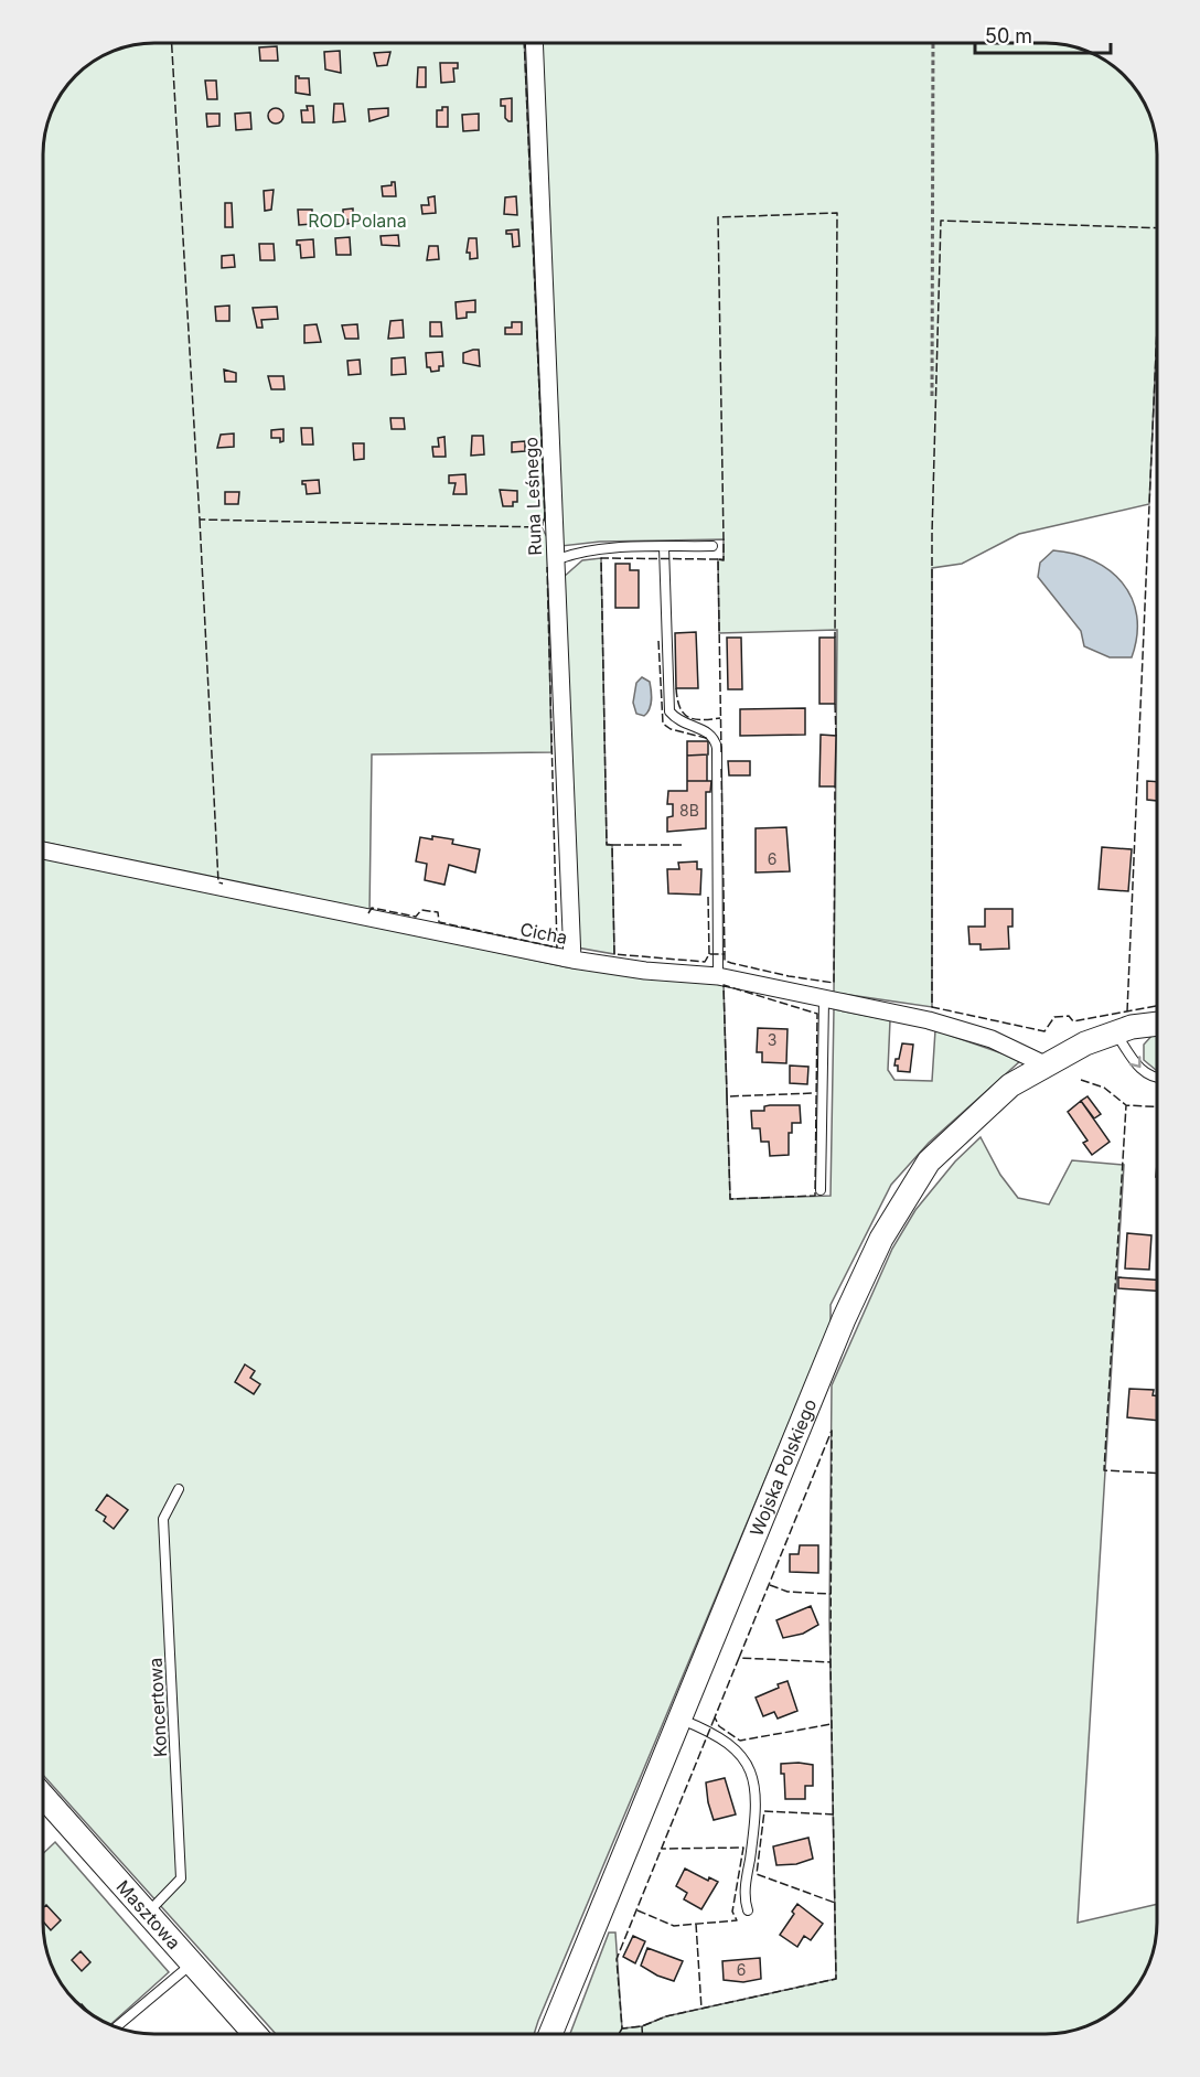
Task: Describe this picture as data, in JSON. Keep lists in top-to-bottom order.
{
  "streets": {
    "street": [
      "Runa Leśnego",
      "Cicha",
      "Wojska Polskiego",
      "Masztowa"
    ],
    "lane": ["Koncertowa"]
  },
  "crossings": [
    ["Runa Leśnego", "Cicha"],
    ["Cicha", "Wojska Polskiego"],
    ["Koncertowa", "Masztowa"]
  ],
  "parks": ["ROD Polana"],
  "house_numbers": [
    "8B",
    "6",
    "3",
    "6"
  ],
  "scale_bar": "50 m"
}
